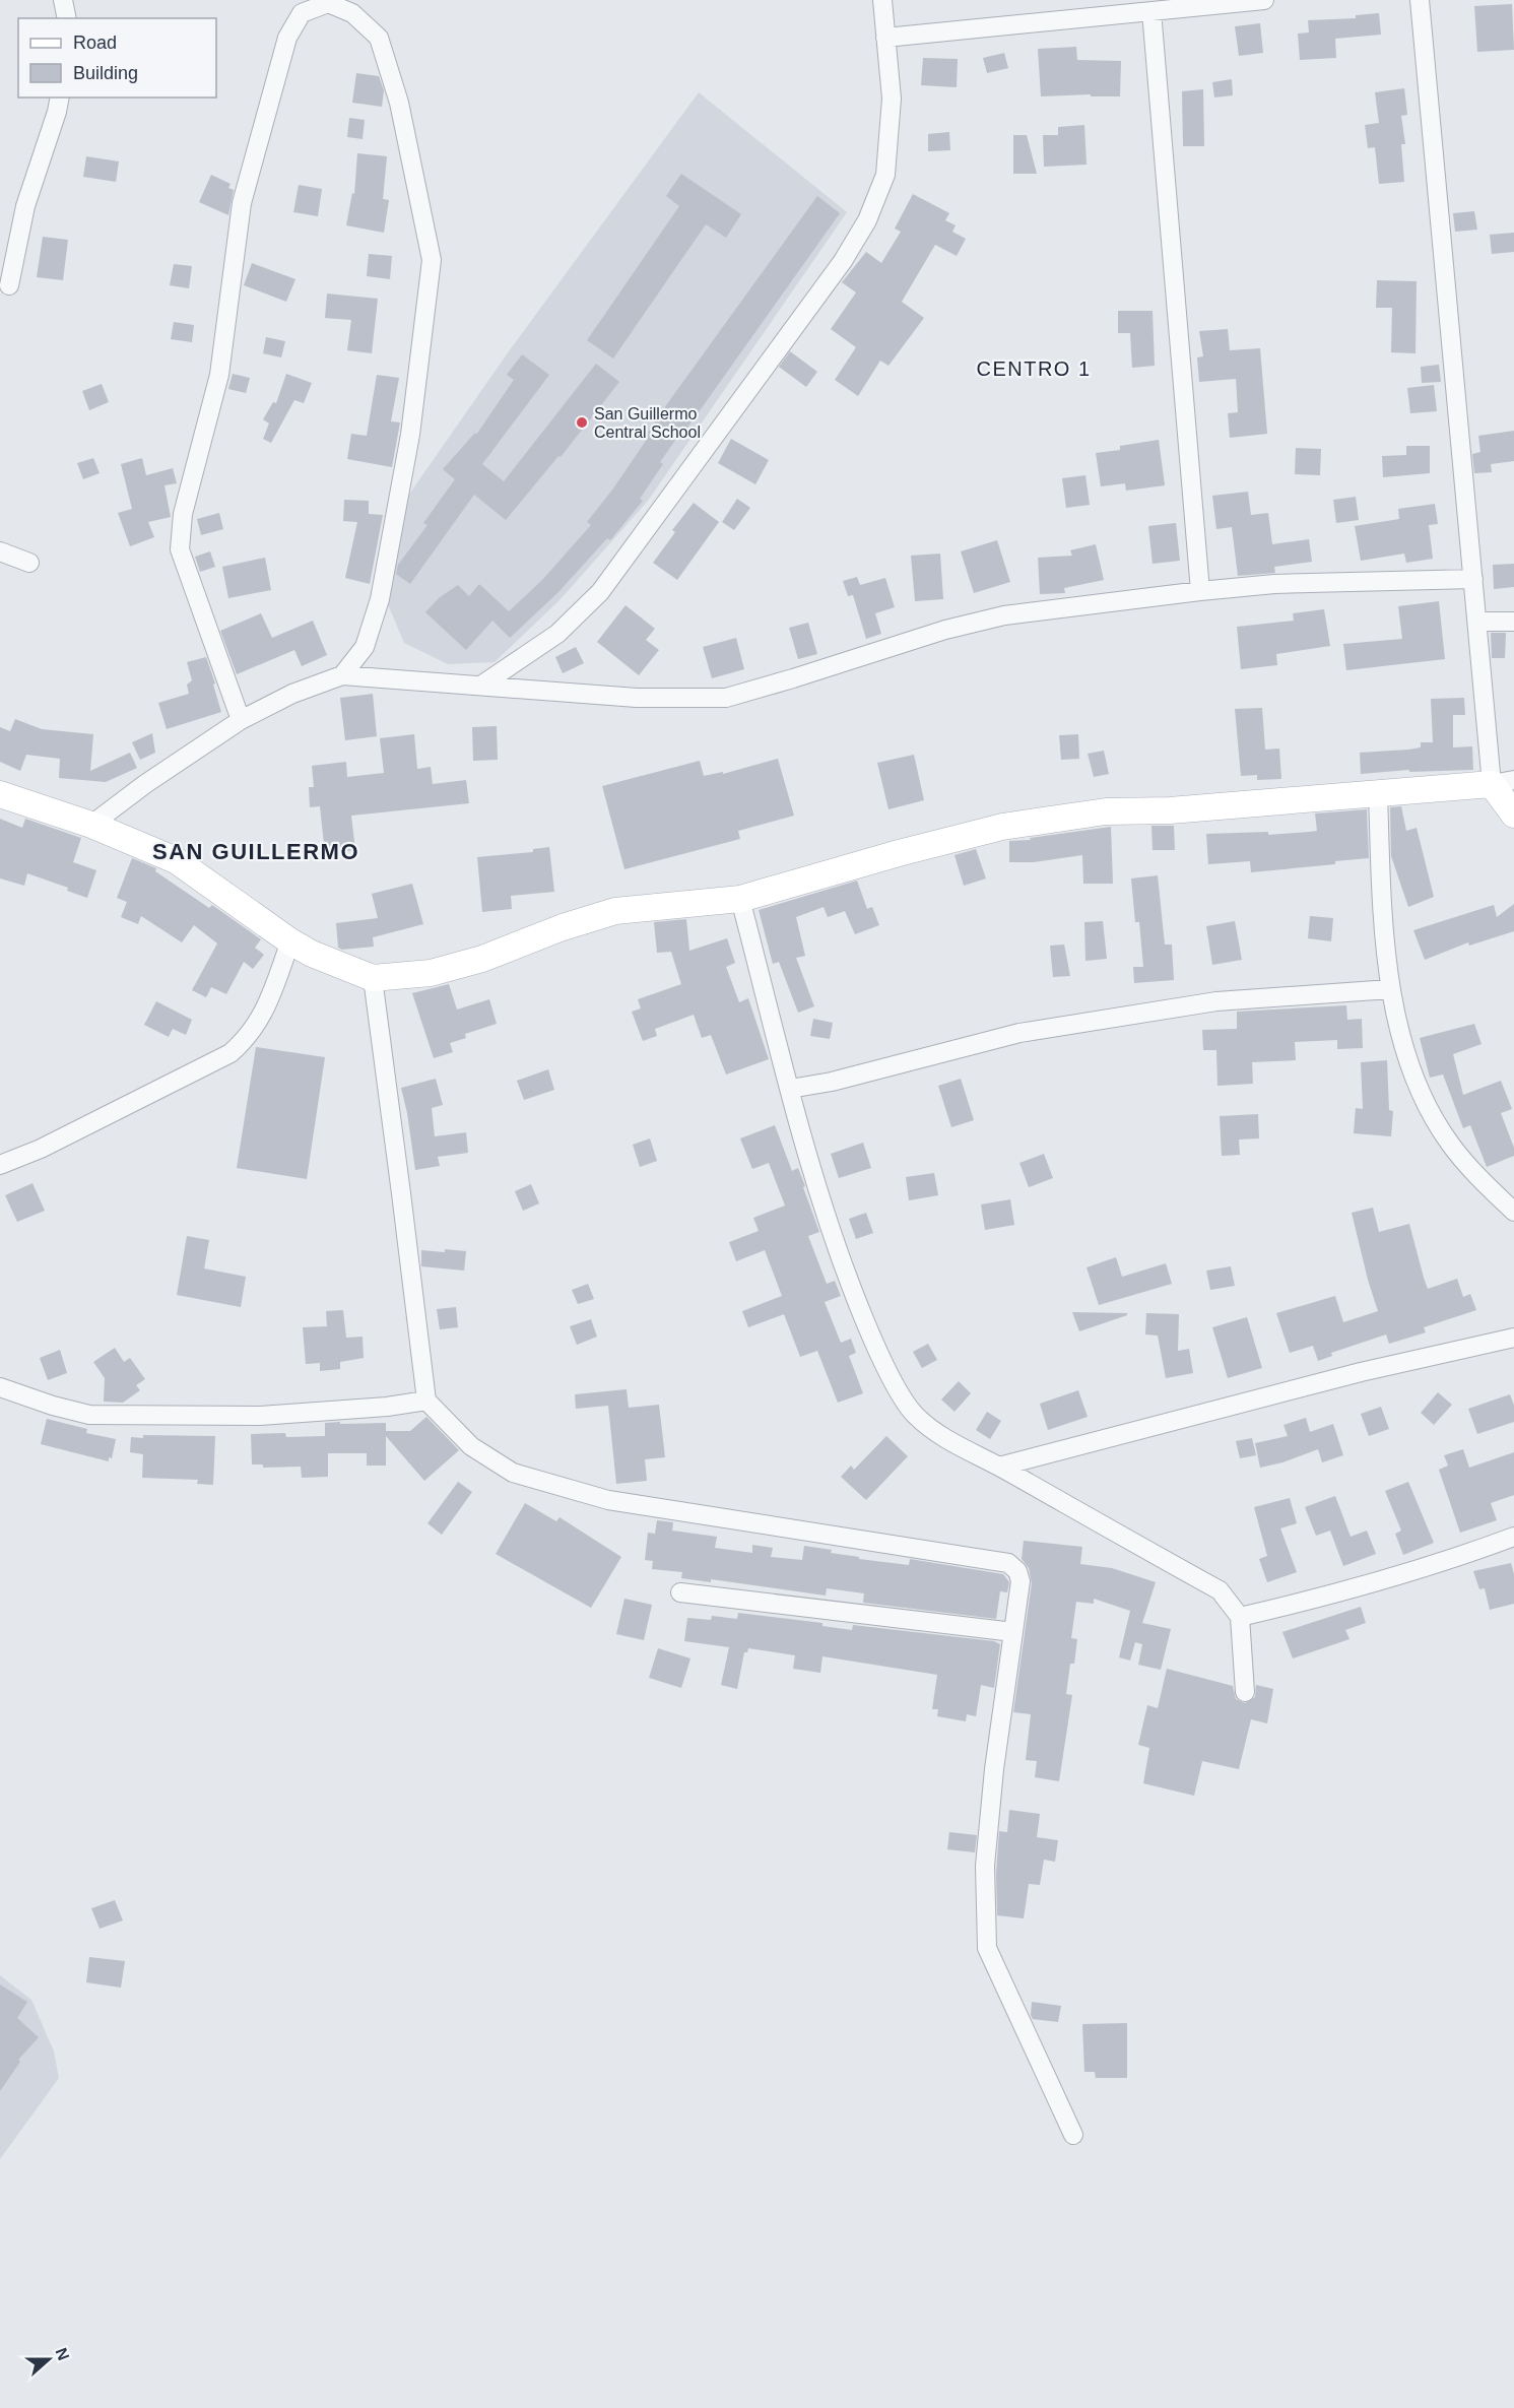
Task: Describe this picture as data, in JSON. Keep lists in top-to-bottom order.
{
  "districts": ["CENTRO 1", "SAN GUILLERMO"],
  "places": ["San Guillermo Central School"],
  "legend": ["Road", "Building"],
  "north": "right"
}
